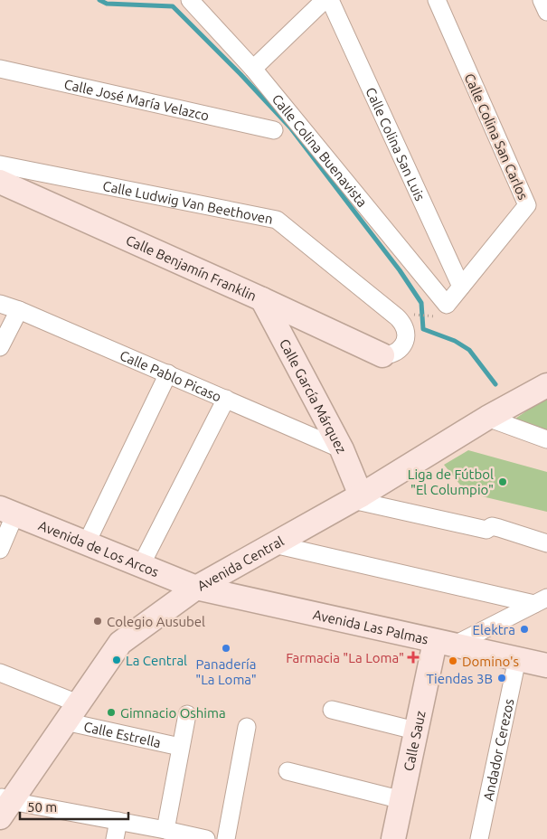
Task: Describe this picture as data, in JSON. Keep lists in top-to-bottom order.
{
  "streets": {
    "street": [
      "Calle José María Velazco",
      "Calle Colina San Carlos",
      "Calle Colina San Luis",
      "Calle Colina Buenavista",
      "Calle Ludwig Van Beethoven",
      "Calle Benjamín Franklin",
      "Calle Pablo Picaso",
      "Calle García Márquez",
      "Avenida de Los Arcos",
      "Avenida Central",
      "Avenida Las Palmas",
      "Calle Estrella",
      "Calle Sauz",
      "Andador Cerezos"
    ]
  },
  "crossings": [
    ["Calle Colina San Carlos", "Calle Colina San Luis"],
    ["Calle Colina San Carlos", "Calle Colina Buenavista"],
    ["Calle Ludwig Van Beethoven", "Calle Benjamín Franklin"],
    ["Calle Benjamín Franklin", "Calle García Márquez"],
    ["Calle Pablo Picaso", "Calle García Márquez"],
    ["Calle García Márquez", "Avenida Central"],
    ["Avenida de Los Arcos", "Avenida Central"],
    ["Avenida de Los Arcos", "Avenida Las Palmas"],
    ["Avenida Central", "Avenida Las Palmas"],
    ["Avenida Central", "Calle Estrella"],
    ["Avenida Las Palmas", "Calle Sauz"],
    ["Avenida Las Palmas", "Andador Cerezos"]
  ],
  "places": {
    "other": [
      "Liga de Fútbol \"El Columpio\"",
      "Colegio Ausubel",
      "Elektra",
      "Panadería \"La Loma\"",
      "La Central",
      "Domino's",
      "Tiendas 3B",
      "Gimnacio Oshima"
    ],
    "health": ["Farmacia \"La Loma\""]
  },
  "scale_bar": "50 m"
}
